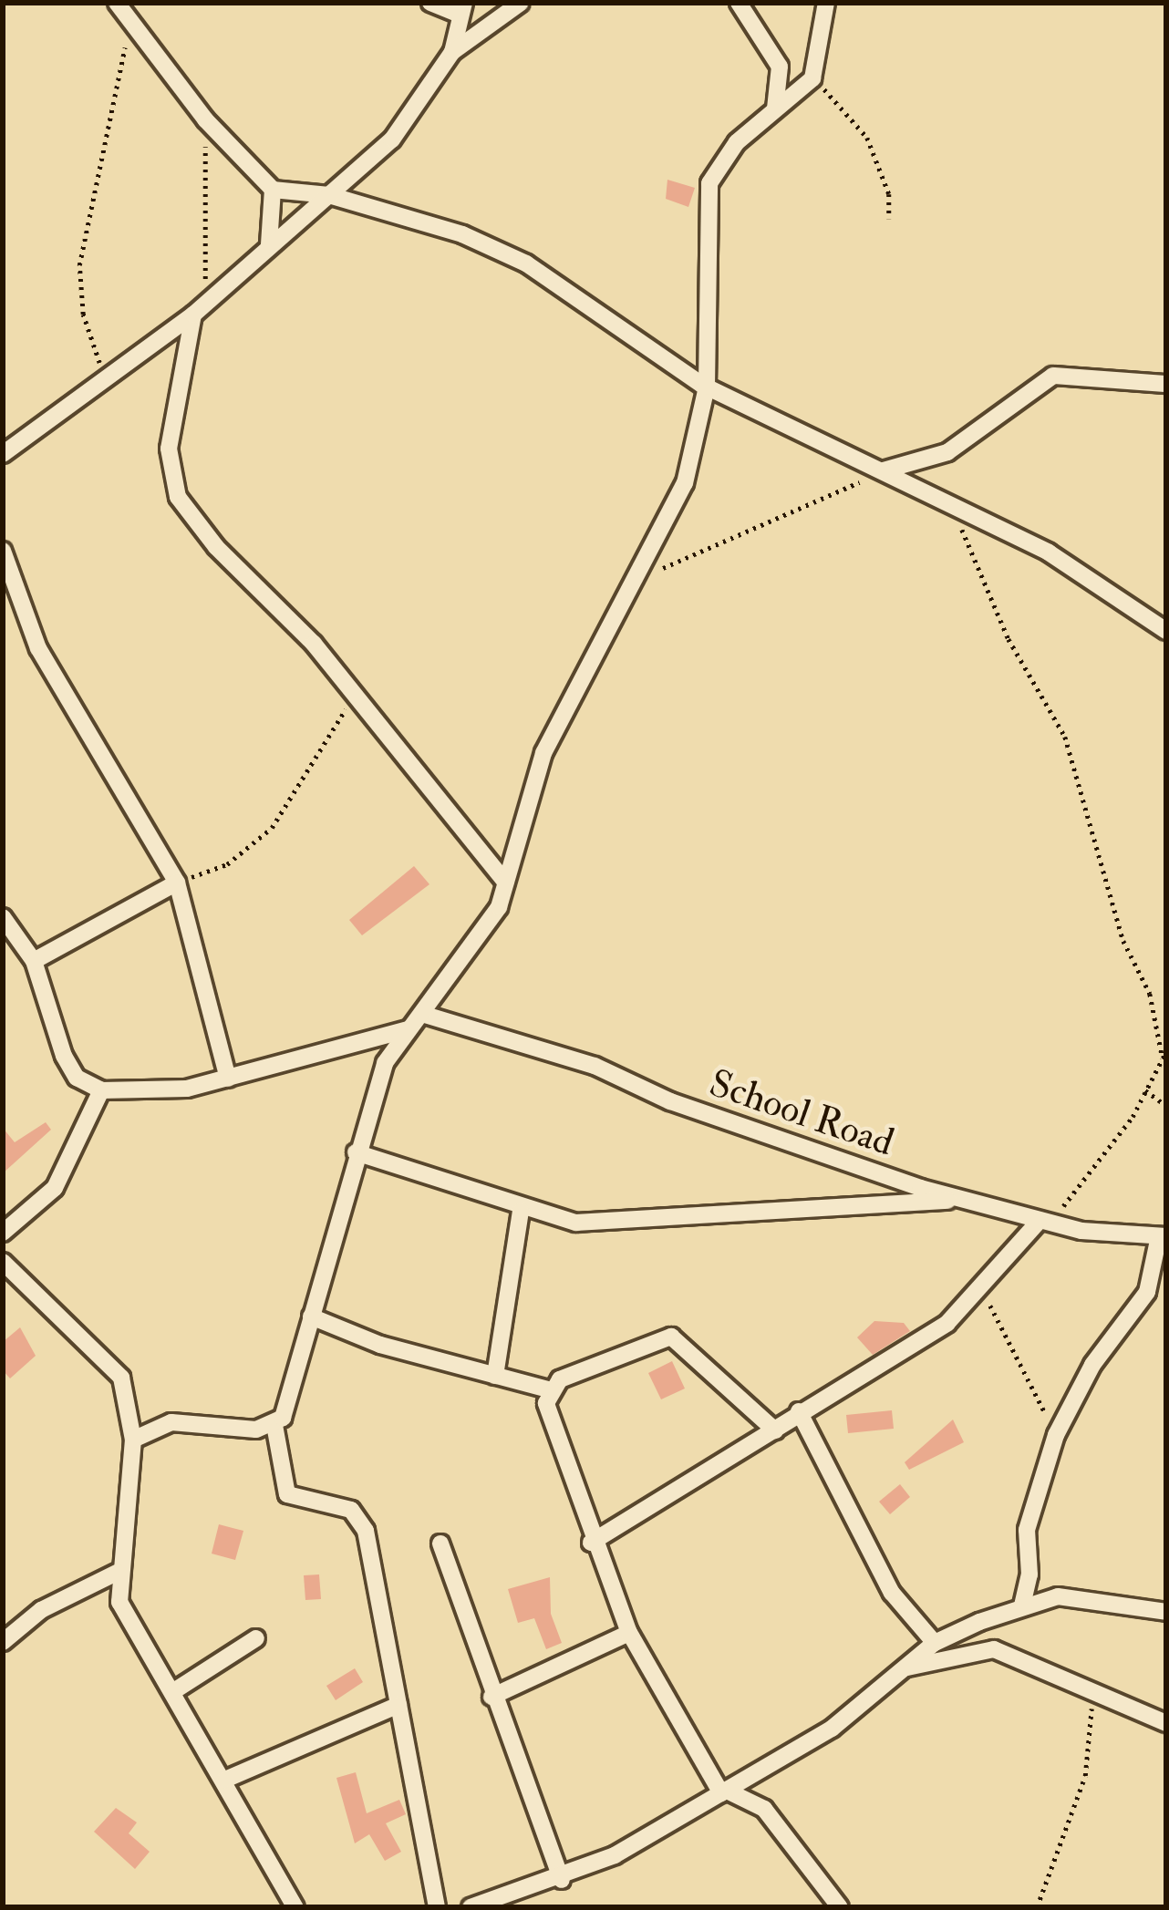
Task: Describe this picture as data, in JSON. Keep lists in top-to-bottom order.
{
  "streets": {
    "street": ["School Road"]
  }
}
